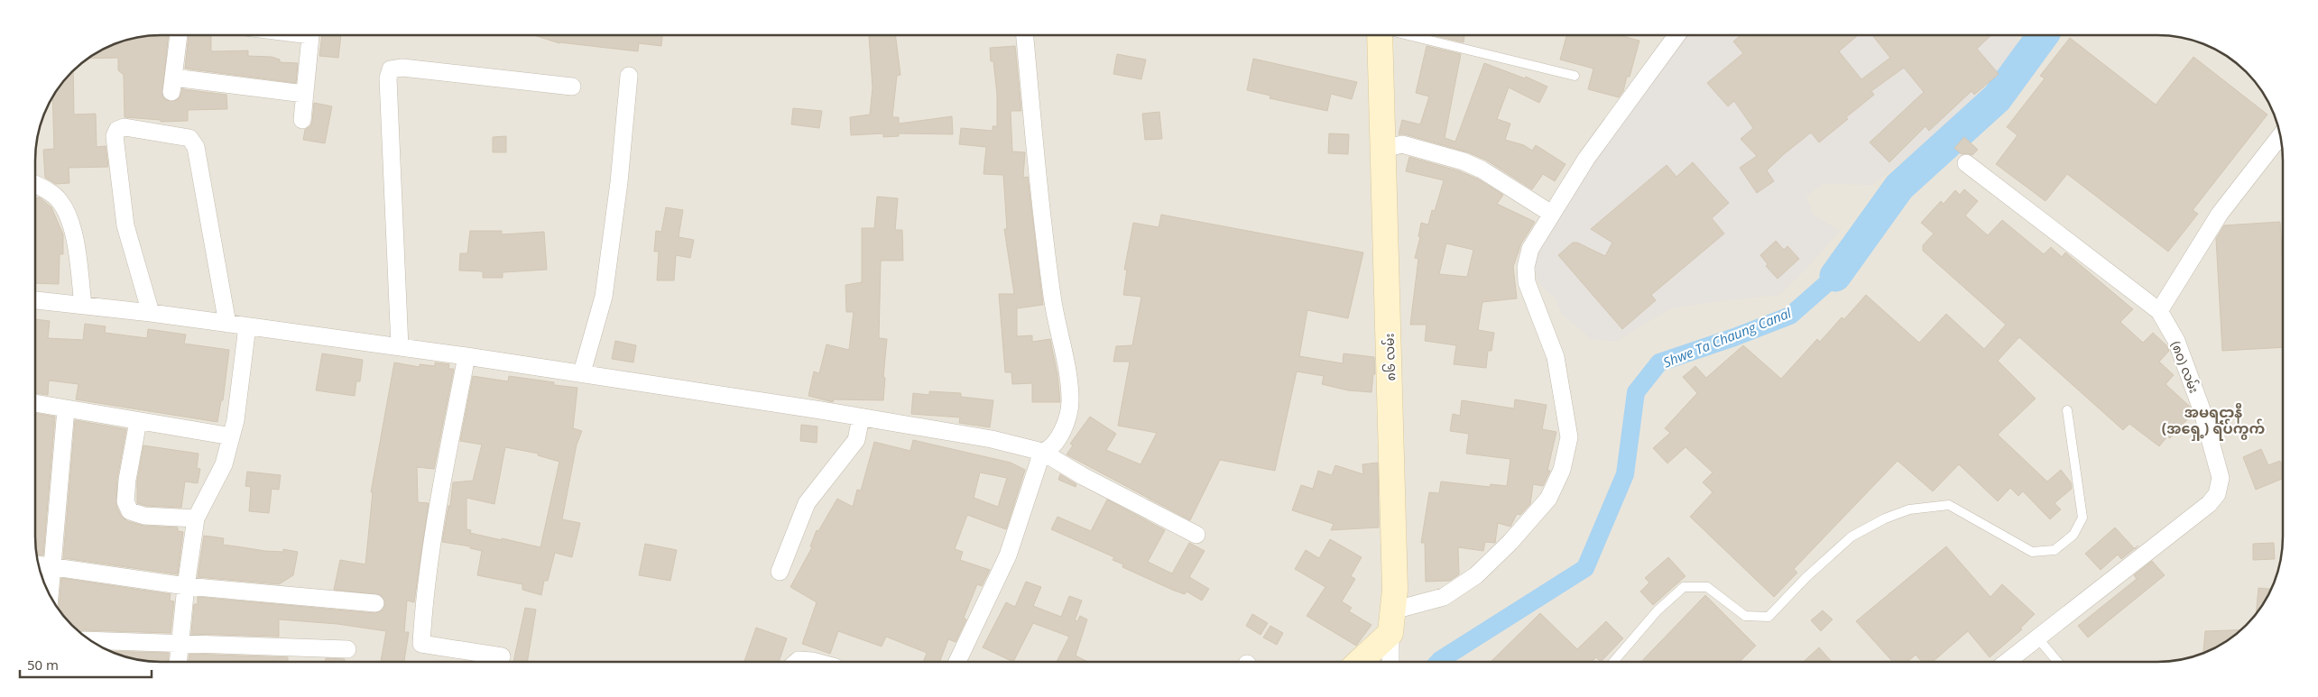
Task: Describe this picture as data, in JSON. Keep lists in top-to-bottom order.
{
  "streets": {
    "street": ["၈၆ လမ်း", "(၈၀) လမ်း"]
  },
  "districts": ["အမရဌာနီ (အရှေ့) ရပ်ကွက်"],
  "water": ["Shwe Ta Chaung Canal"],
  "scale_bar": "50 m"
}
